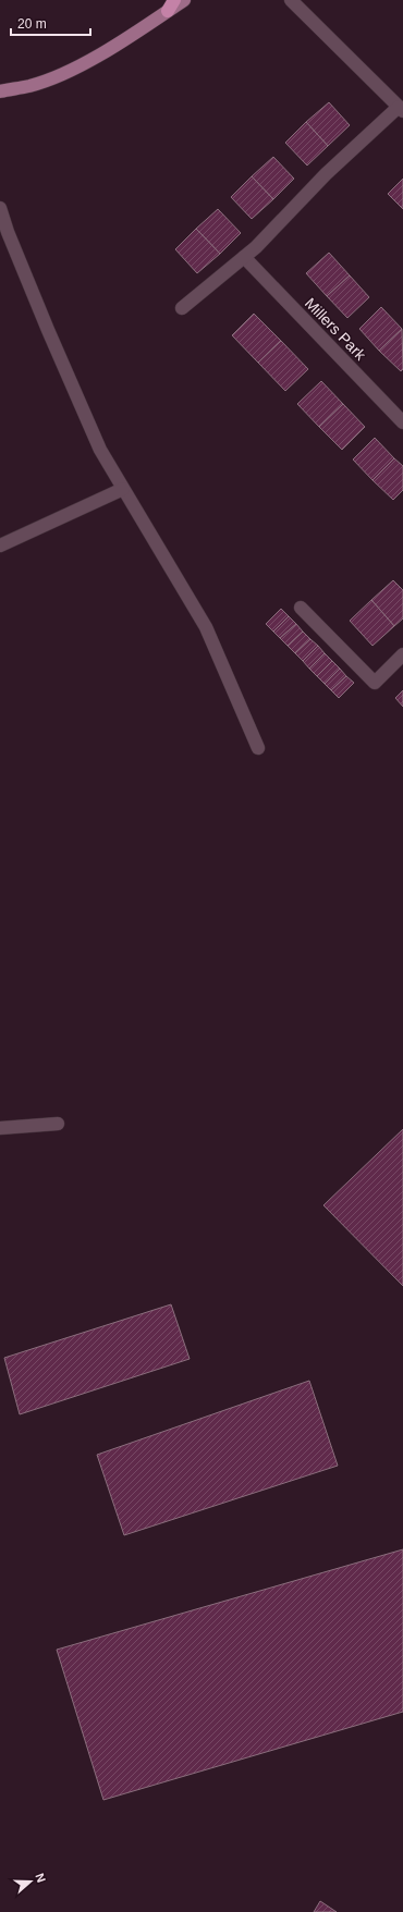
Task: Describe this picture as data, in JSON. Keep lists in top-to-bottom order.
{
  "streets": {
    "street": ["Millers Park"]
  },
  "scale_bar": "20 m",
  "north": "right"
}
